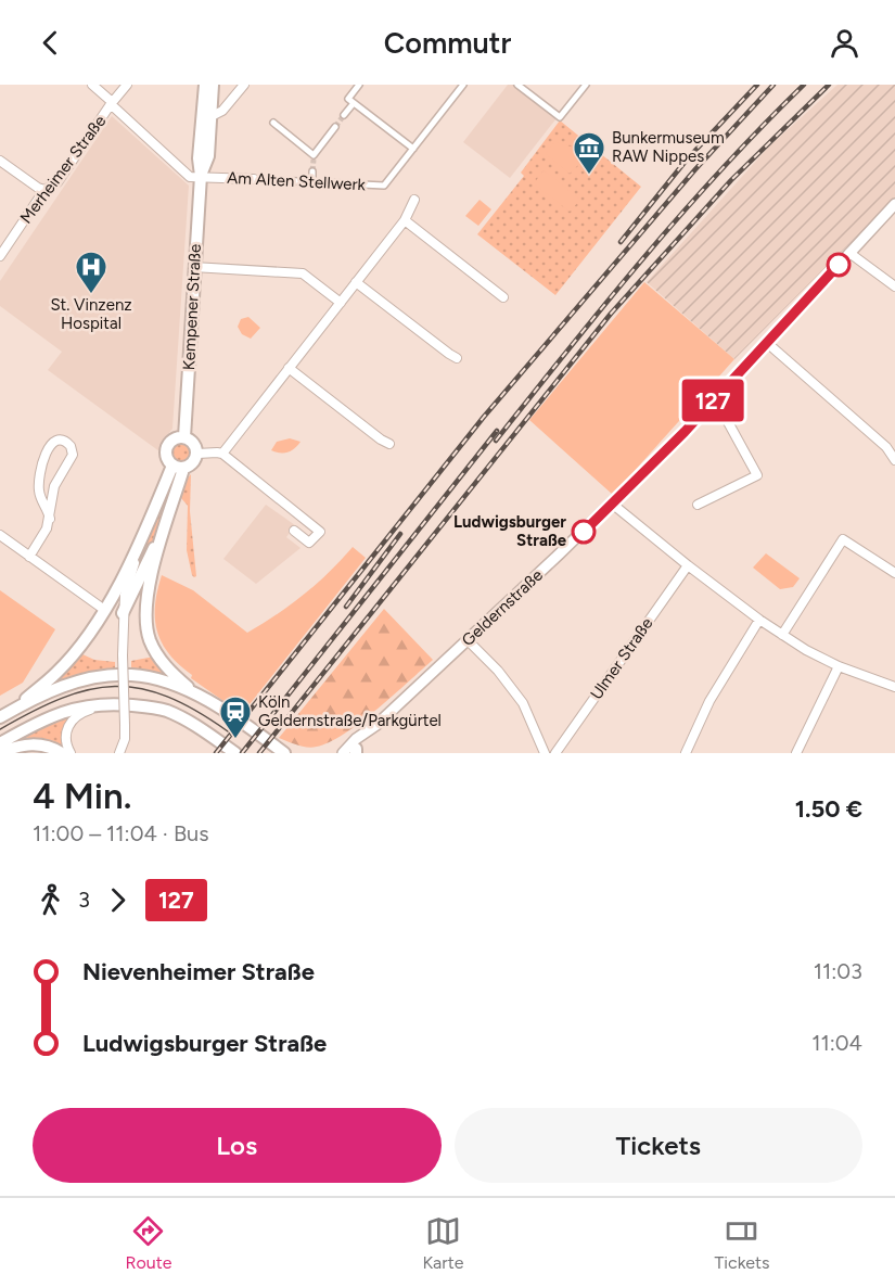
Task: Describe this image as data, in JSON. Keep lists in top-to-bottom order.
{
  "streets": {
    "main road": ["Kempener Straße"],
    "street": [
      "Merheimer Straße",
      "Am Alten Stellwerk",
      "Geldernstraße",
      "Ulmer Straße"
    ]
  },
  "crossings": [
    ["Am Alten Stellwerk", "Kempener Straße"]
  ],
  "places": {
    "museum": ["Bunkermuseum RAW Nippes"],
    "hospital": ["St. Vinzenz Hospital"],
    "other": ["Ludwigsburger Straße"],
    "station": ["Köln Geldernstraße/Parkgürtel"]
  },
  "lines": ["bus line 127"],
  "page": {
    "header": "Commutr",
    "on_map": "127",
    "heading": ["4 Min.", "11:00 – 11:04 · Bus", "1.50 €"],
    "legs": ["3", "127"],
    "list": [
      {
        "name": "Nievenheimer Straße",
        "value": "11:03"
      },
      {
        "name": "Ludwigsburger Straße",
        "value": "11:04"
      }
    ],
    "buttons": ["Los", "Tickets"],
    "tabs": ["Route", "Karte", "Tickets"]
  }
}
